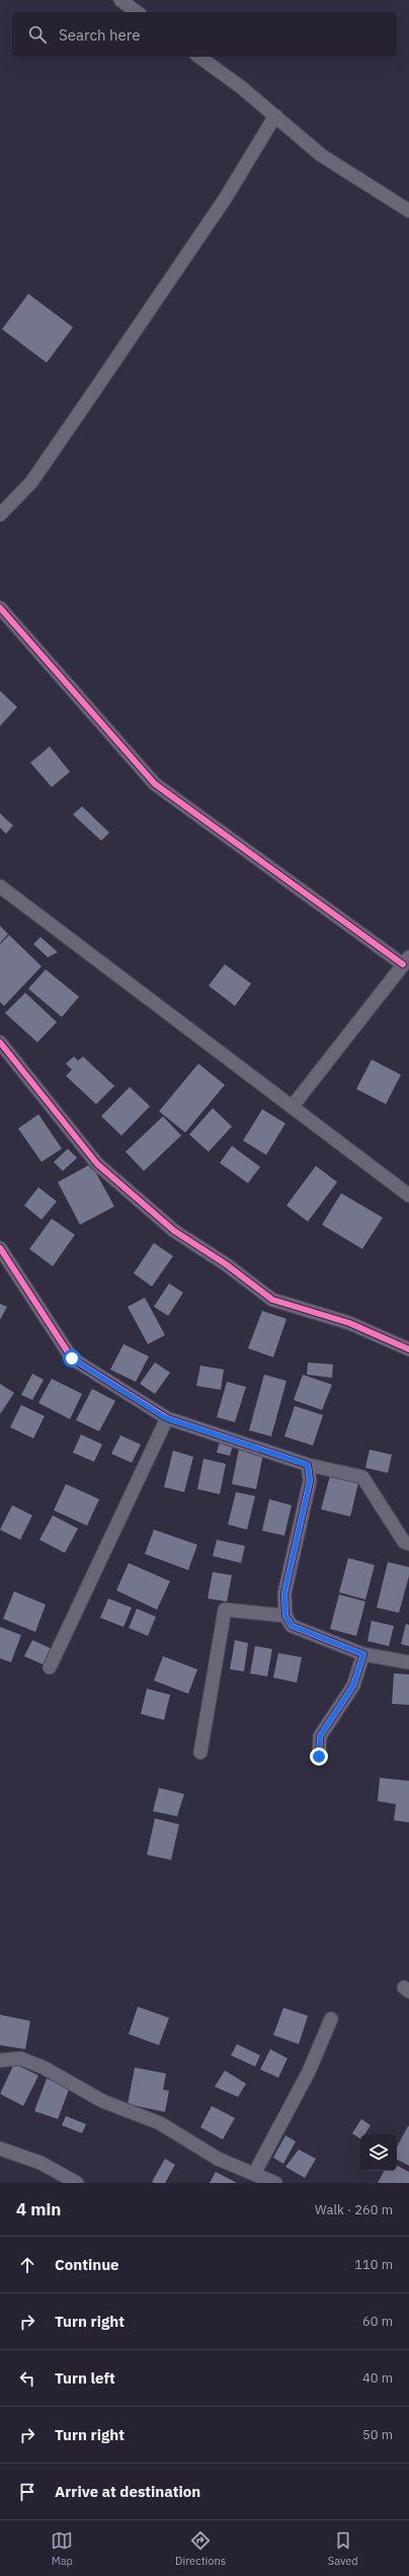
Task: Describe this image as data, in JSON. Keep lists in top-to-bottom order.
{
  "page": {
    "search": "Search here",
    "heading": ["4 min", "Walk · 260 m"],
    "list": [
      ["Continue", "110 m"],
      ["Turn right", "60 m"],
      ["Turn left", "40 m"],
      ["Turn right", "50 m"],
      "Arrive at destination"
    ],
    "nav": ["Map", "Directions", "Saved"]
  }
}
